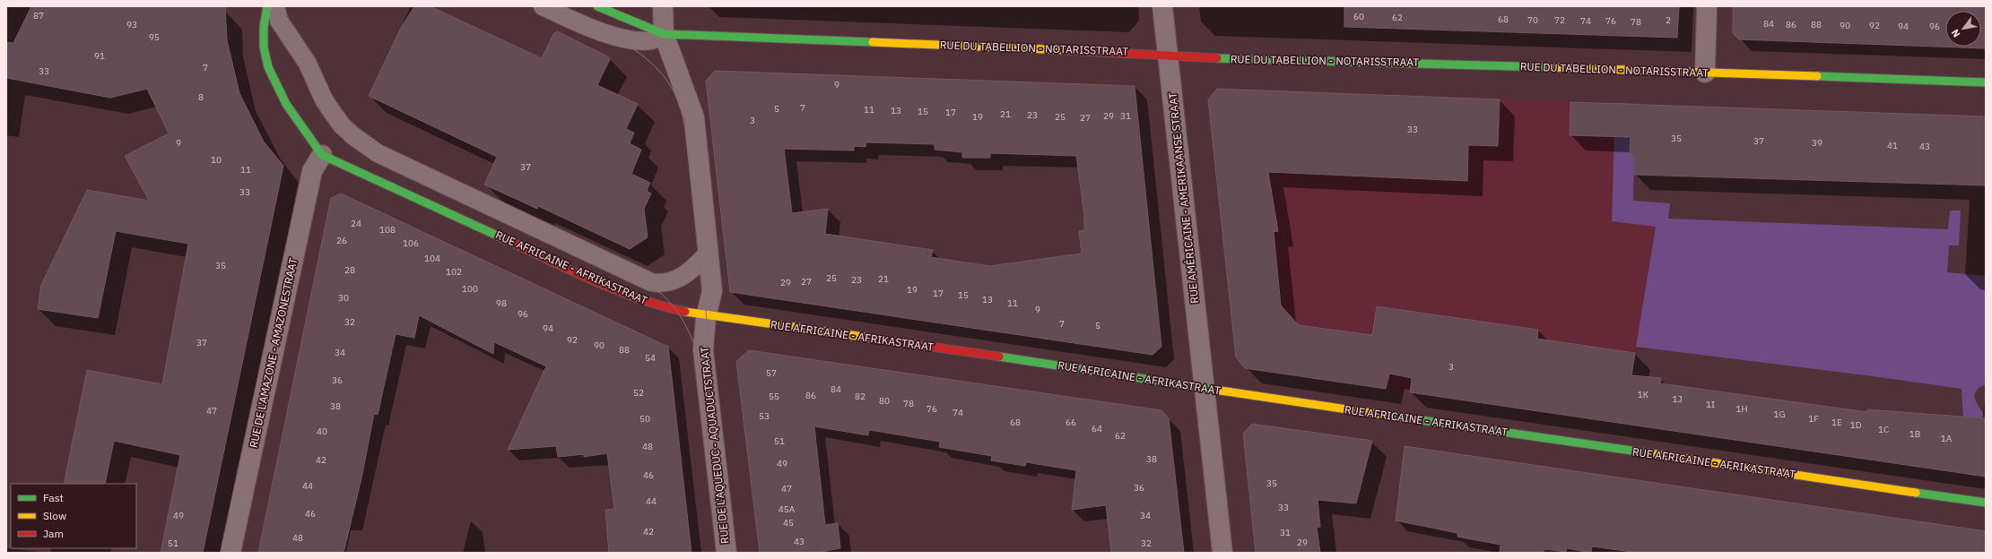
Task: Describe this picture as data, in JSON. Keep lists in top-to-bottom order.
{
  "streets": {
    "street": [
      "RUE DU TABELLION - NOTARISSTRAAT",
      "RUE AMÉRICAINE - AMERIKAANSE STRAAT",
      "RUE AFRICAINE - AFRIKASTRAAT",
      "RUE DE L'AMAZONE - AMAZONESTRAAT",
      "RUE DE L'AQUEDUC - AQUADUCTSTRAAT"
    ]
  },
  "crossings": [
    ["RUE DU TABELLION - NOTARISSTRAAT", "RUE AMÉRICAINE - AMERIKAANSE STRAAT"],
    ["RUE DU TABELLION - NOTARISSTRAAT", "RUE DE L'AQUEDUC - AQUADUCTSTRAAT"],
    ["RUE AMÉRICAINE - AMERIKAANSE STRAAT", "RUE AFRICAINE - AFRIKASTRAAT"],
    ["RUE AFRICAINE - AFRIKASTRAAT", "RUE DE L'AMAZONE - AMAZONESTRAAT"],
    ["RUE AFRICAINE - AFRIKASTRAAT", "RUE DE L'AQUEDUC - AQUADUCTSTRAAT"]
  ],
  "house_numbers": [
    "87",
    "60",
    "62",
    "68",
    "70",
    "72",
    "2",
    "74",
    "76",
    "78",
    "84",
    "93",
    "86",
    "88",
    "90",
    "92",
    "94",
    "96",
    "95",
    "91",
    "7",
    "33",
    "9",
    "8",
    "7",
    "5",
    "11",
    "13",
    "15",
    "17",
    "21",
    "23",
    "29",
    "31",
    "19",
    "25",
    "27",
    "3",
    "33",
    "35",
    "37",
    "9",
    "39",
    "41",
    "43",
    "10",
    "37",
    "11",
    "33",
    "24",
    "108",
    "26",
    "106",
    "104",
    "35",
    "28",
    "102",
    "25",
    "21",
    "23",
    "27",
    "29",
    "100",
    "19",
    "17",
    "15",
    "30",
    "13",
    "98",
    "11",
    "9",
    "96",
    "32",
    "7",
    "5",
    "94",
    "92",
    "37",
    "90",
    "88",
    "34",
    "54",
    "3",
    "57",
    "36",
    "84",
    "52",
    "1K",
    "86",
    "55",
    "82",
    "1J",
    "80",
    "78",
    "1I",
    "38",
    "76",
    "1H",
    "47",
    "74",
    "1G",
    "53",
    "50",
    "1F",
    "68",
    "66",
    "1E",
    "1D",
    "64",
    "1C",
    "40",
    "1B",
    "62",
    "1A",
    "51",
    "48",
    "38",
    "42",
    "49",
    "46",
    "35",
    "44",
    "36",
    "47",
    "44",
    "33",
    "45A",
    "46",
    "49",
    "34",
    "45",
    "42",
    "31",
    "48",
    "43",
    "29",
    "51",
    "32"
  ],
  "legend": ["Fast", "Slow", "Jam"],
  "north": "bottom left"
}
